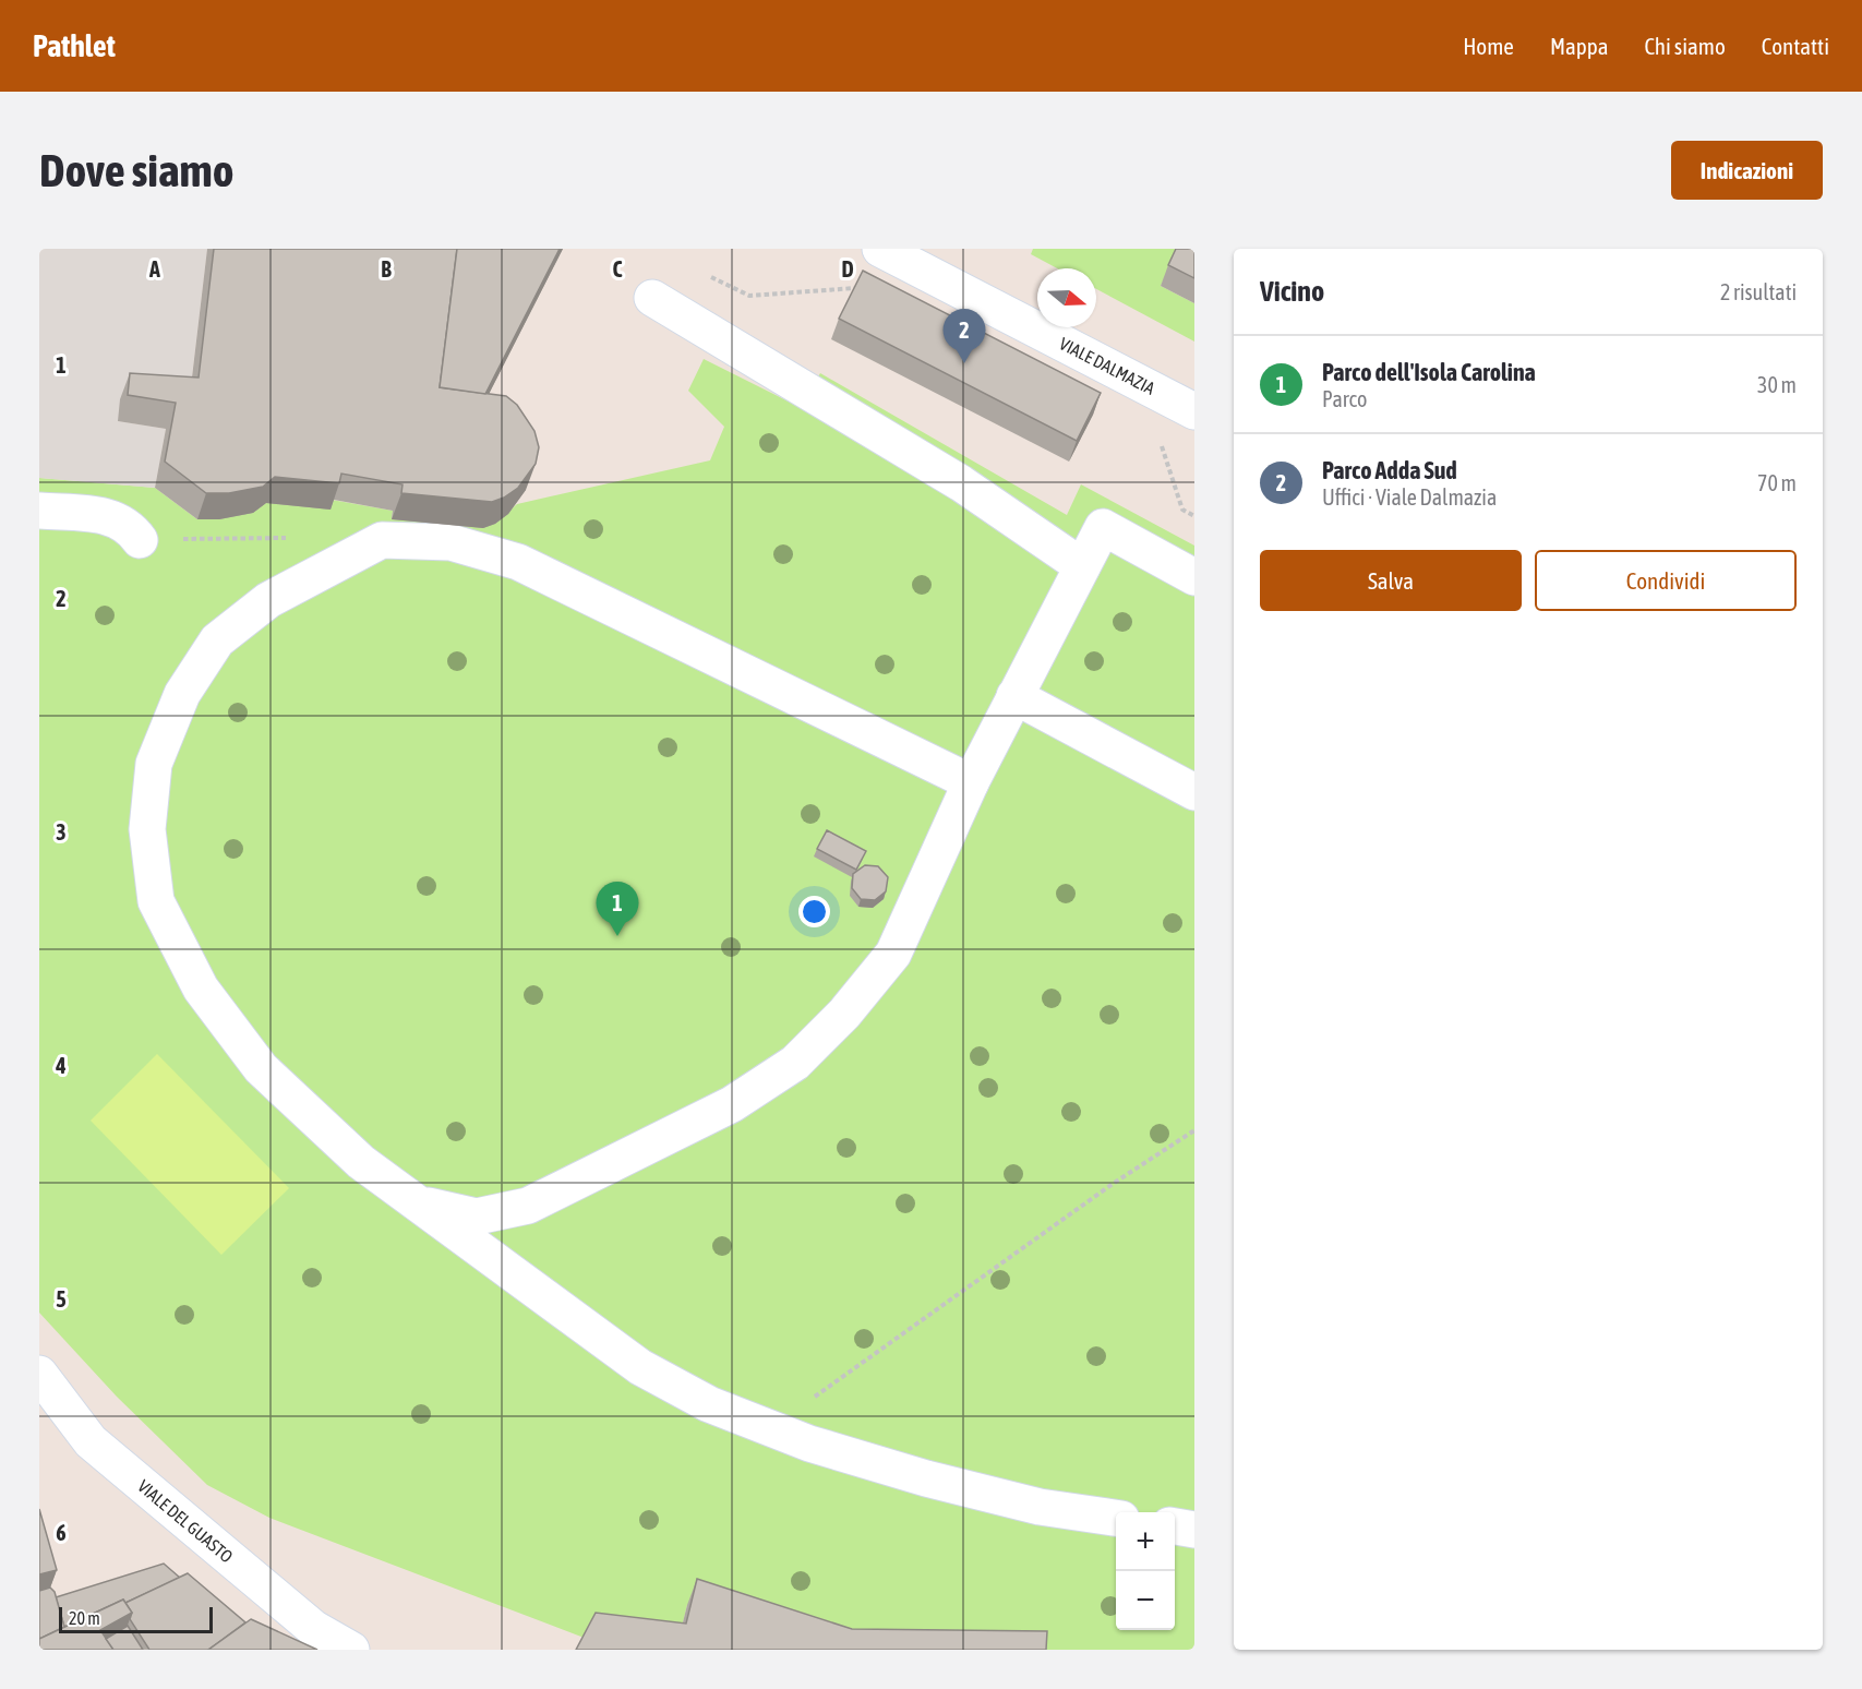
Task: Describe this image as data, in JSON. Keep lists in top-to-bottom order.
{
  "streets": {
    "street": ["VIALE DALMAZIA", "VIALE DEL GUASTO"]
  },
  "scale_bar": "20 m",
  "north": "right",
  "page": {
    "header": "Pathlet",
    "nav": [
      "Home",
      "Mappa",
      "Chi siamo",
      "Contatti"
    ],
    "buttons": [
      "Indicazioni",
      ["Salva", "Condividi"]
    ],
    "title": "Dove siamo",
    "heading": ["Vicino", "2 risultati"],
    "pins": ["2", "1"],
    "list": [
      {
        "mark": "1",
        "name": "Parco dell'Isola Carolina",
        "note": "Parco",
        "value": "30 m"
      },
      {
        "mark": "2",
        "name": "Parco Adda Sud",
        "note": "Uffici · Viale Dalmazia",
        "value": "70 m"
      }
    ],
    "map_buttons": ["+", "−"],
    "scale": "20 m"
  },
  "grid": {
    "columns": [
      "A",
      "B",
      "C",
      "D"
    ],
    "rows": [
      "1",
      "2",
      "3",
      "4",
      "5",
      "6"
    ]
  }
}
